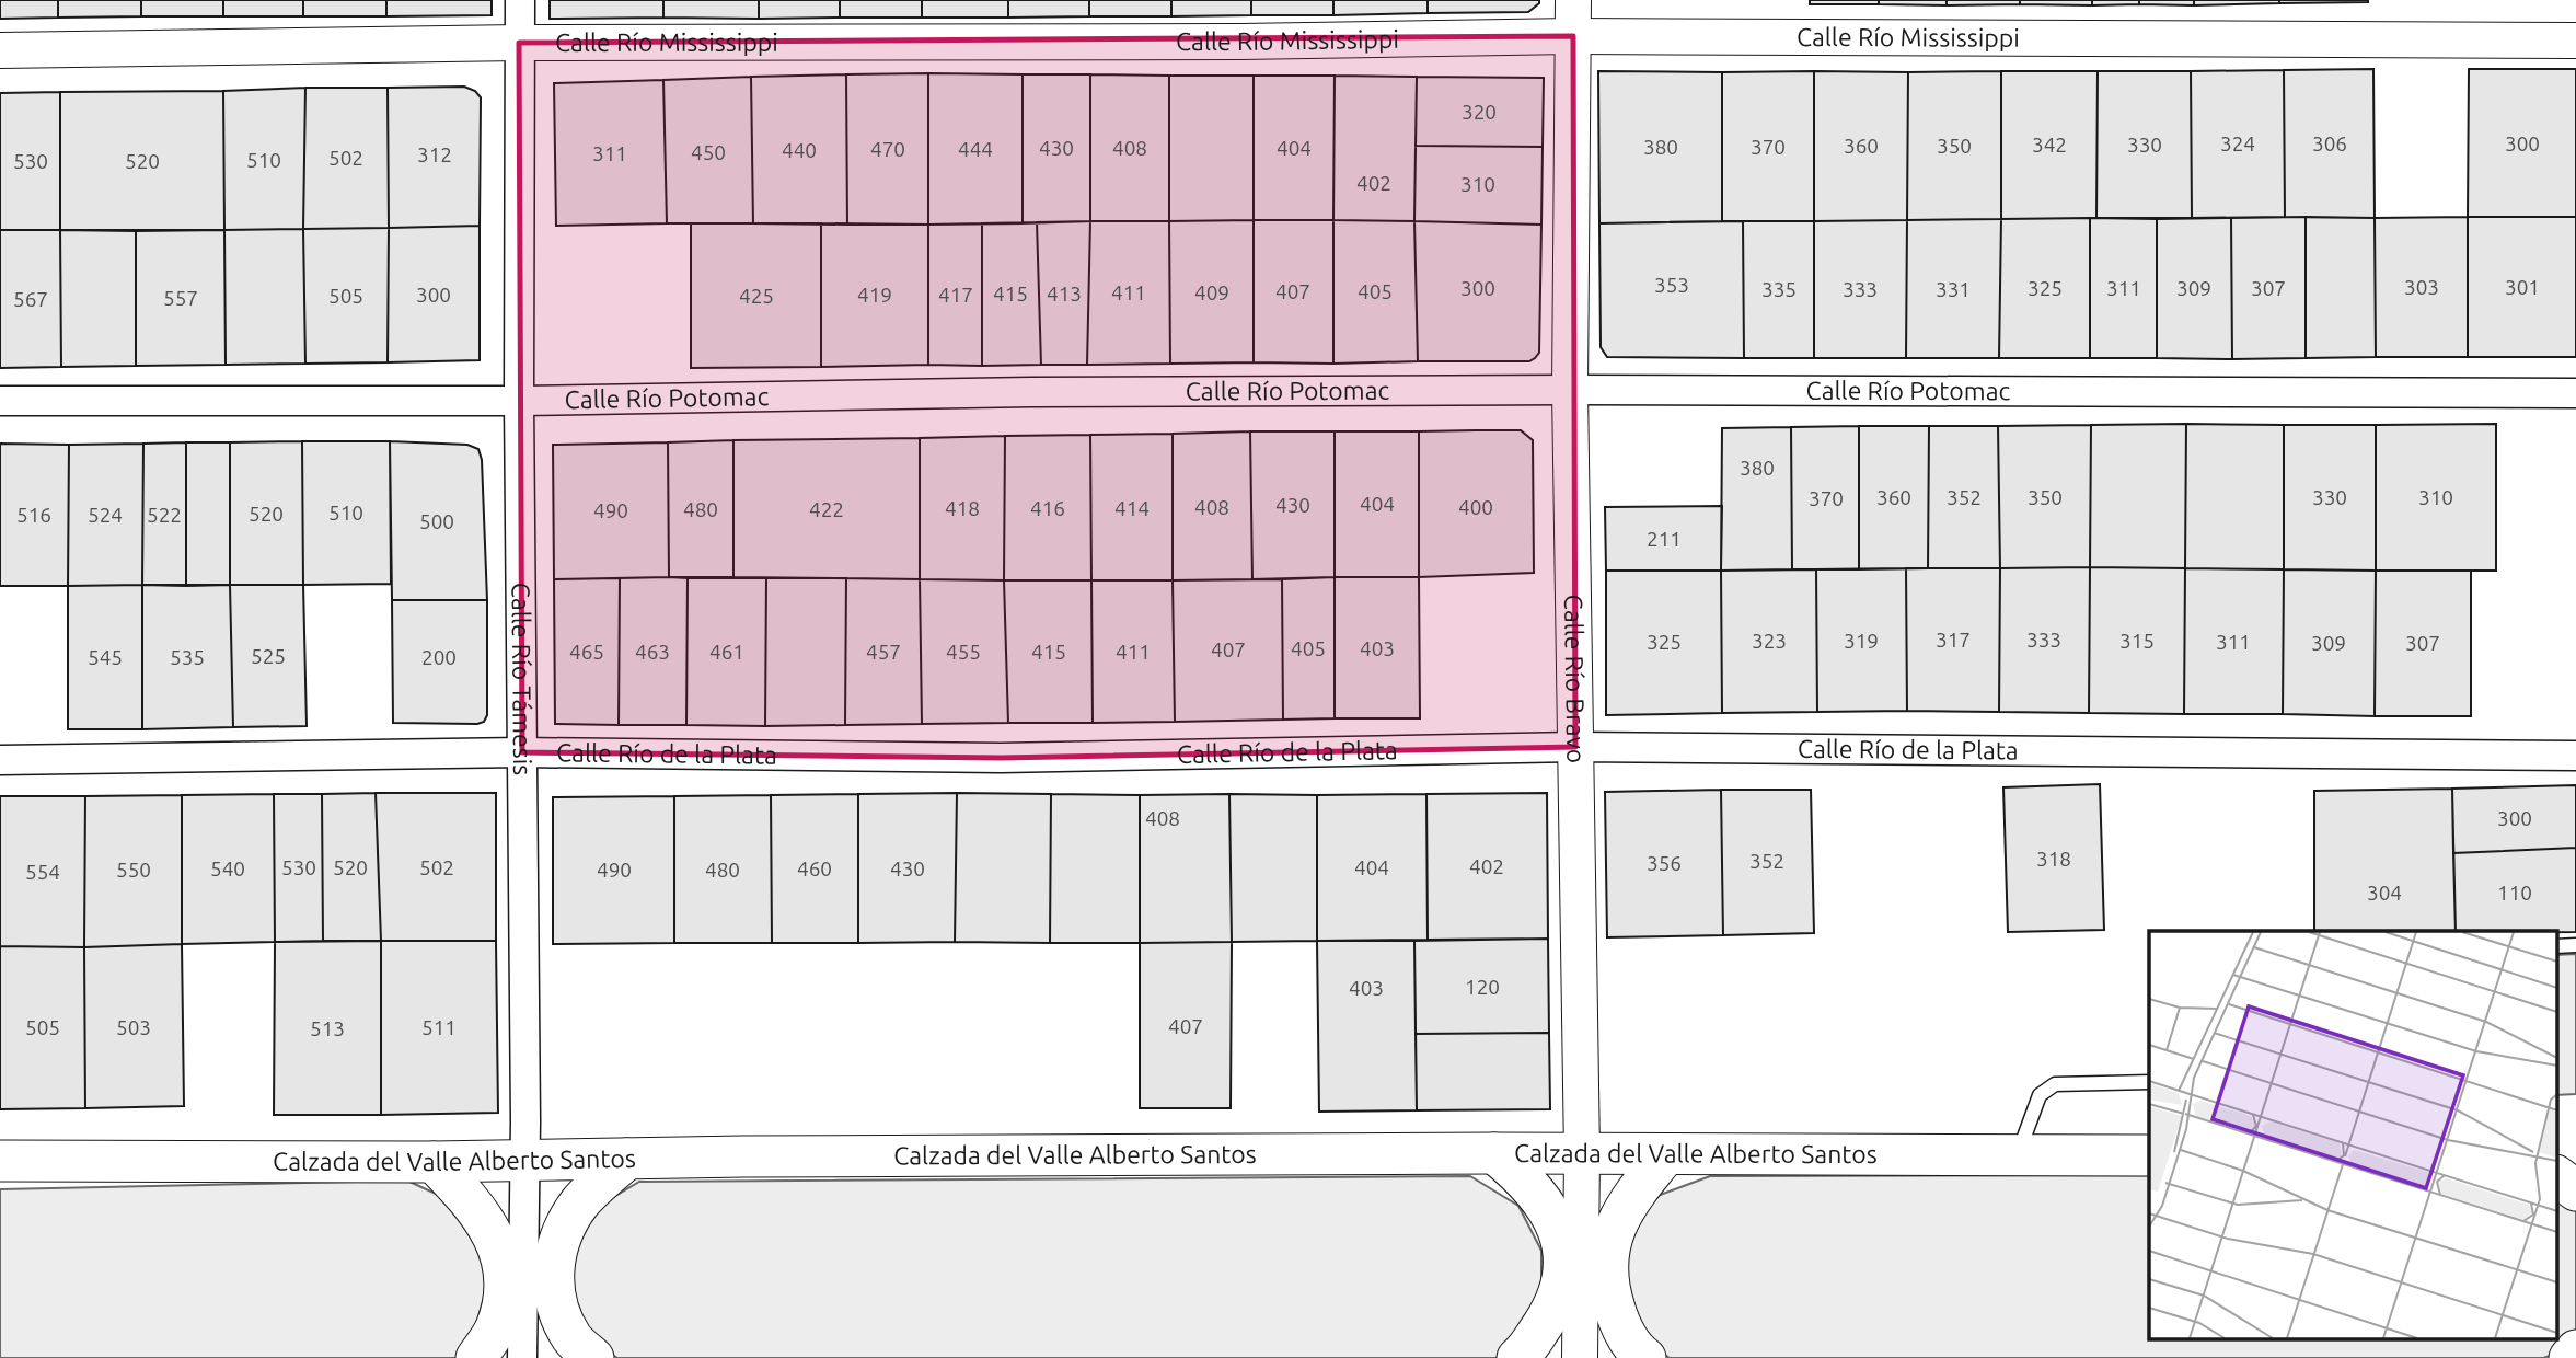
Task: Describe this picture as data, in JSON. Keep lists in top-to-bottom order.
{
  "streets": {
    "main road": ["Calzada del Valle Alberto Santos"],
    "street": [
      "Calle Río Mississippi",
      "Calle Río Potomac",
      "Calle Río Támesis",
      "Calle Río Bravo",
      "Calle Río de la Plata"
    ]
  },
  "crossings": [
    ["Calle Río Mississippi", "Calle Río Támesis"],
    ["Calle Río Mississippi", "Calle Río Bravo"],
    ["Calle Río Potomac", "Calle Río Támesis"],
    ["Calle Río Potomac", "Calle Río Bravo"],
    ["Calle Río Támesis", "Calle Río de la Plata"],
    ["Calle Río Támesis", "Calzada del Valle Alberto Santos"],
    ["Calle Río Bravo", "Calle Río de la Plata"],
    ["Calle Río Bravo", "Calzada del Valle Alberto Santos"]
  ],
  "house_numbers": [
    "320",
    "324",
    "306",
    "300",
    "342",
    "330",
    "360",
    "350",
    "380",
    "370",
    "430",
    "408",
    "404",
    "470",
    "444",
    "440",
    "450",
    "311",
    "312",
    "502",
    "510",
    "530",
    "520",
    "402",
    "310",
    "353",
    "303",
    "301",
    "300",
    "325",
    "311",
    "309",
    "307",
    "335",
    "333",
    "331",
    "407",
    "405",
    "411",
    "409",
    "415",
    "413",
    "300",
    "419",
    "417",
    "505",
    "425",
    "557",
    "567",
    "380",
    "360",
    "352",
    "350",
    "330",
    "310",
    "370",
    "404",
    "430",
    "408",
    "400",
    "418",
    "416",
    "414",
    "480",
    "422",
    "490",
    "510",
    "520",
    "516",
    "524",
    "522",
    "500",
    "211",
    "317",
    "333",
    "323",
    "319",
    "315",
    "325",
    "311",
    "309",
    "307",
    "405",
    "403",
    "407",
    "465",
    "463",
    "461",
    "457",
    "455",
    "415",
    "411",
    "525",
    "545",
    "535",
    "200",
    "408",
    "300",
    "318",
    "352",
    "356",
    "402",
    "530",
    "520",
    "502",
    "404",
    "540",
    "460",
    "430",
    "550",
    "490",
    "480",
    "554",
    "304",
    "110",
    "120",
    "403",
    "407",
    "505",
    "503",
    "511",
    "513"
  ]
}
